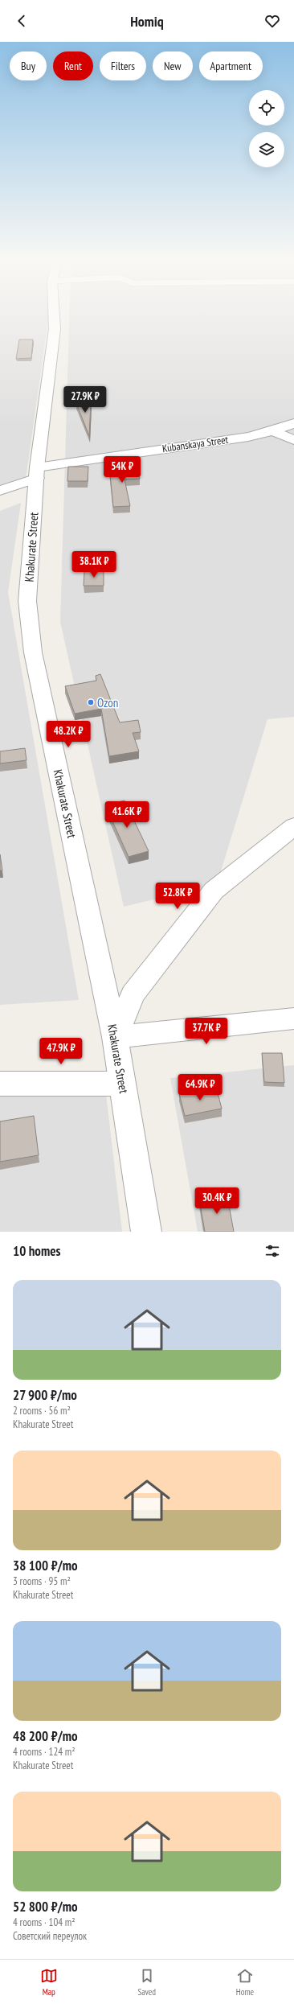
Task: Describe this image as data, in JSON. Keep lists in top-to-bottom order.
{
  "streets": {
    "street": ["Kubanskaya Street", "Khakurate Street"]
  },
  "crossings": [
    ["Kubanskaya Street", "Khakurate Street"]
  ],
  "places": ["Ozon"],
  "page": {
    "header": "Homiq",
    "chip": [
      "Buy",
      "Rent",
      "Filters",
      "New",
      "Apartment"
    ],
    "price": [
      "27.9K ₽",
      "54K ₽",
      "38.1K ₽",
      "48.2K ₽",
      "41.6K ₽",
      "52.8K ₽",
      "37.7K ₽",
      "47.9K ₽",
      "64.9K ₽",
      "30.4K ₽"
    ],
    "heading": "10 homes",
    "list": [
      {
        "name": "27 900 ₽/mo",
        "note": "2 rooms · 56 m² · Khakurate Street"
      },
      {
        "name": "38 100 ₽/mo",
        "note": "3 rooms · 95 m² · Khakurate Street"
      },
      {
        "name": "48 200 ₽/mo",
        "note": "4 rooms · 124 m² · Khakurate Street"
      },
      {
        "name": "52 800 ₽/mo",
        "note": "4 rooms · 104 m² · Советский переулок"
      }
    ],
    "tabs": ["Map", "Saved", "Home"]
  }
}
